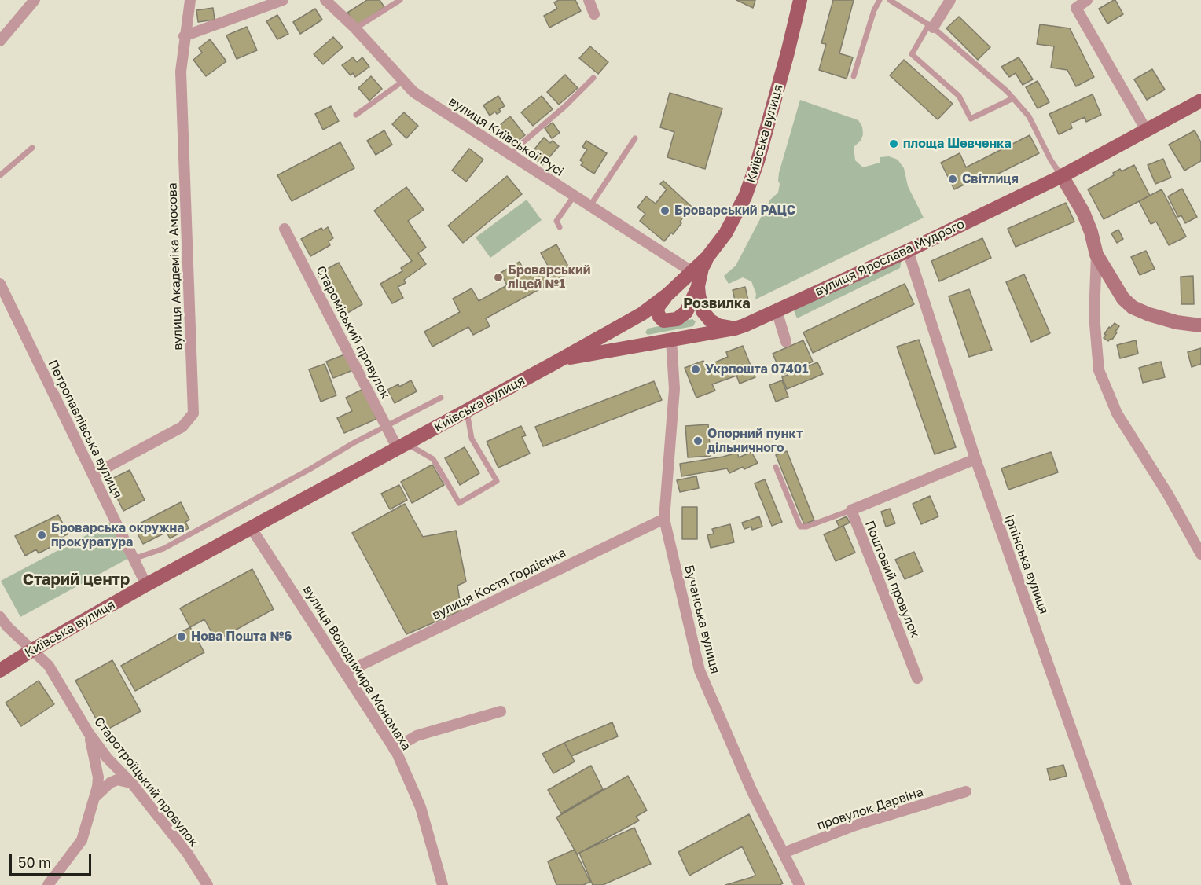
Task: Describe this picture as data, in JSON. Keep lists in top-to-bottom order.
{
  "streets": {
    "main road": ["Київська вулиця", "вулиця Ярослава Мудрого"],
    "street": [
      "вулиця Київської Русі",
      "вулиця Академіка Амосова",
      "Староміський провулок",
      "Петропавлівська вулиця",
      "Ірпінська вулиця",
      "Поштовий провулок",
      "вулиця Костя Гордієнка",
      "Бучанська вулиця",
      "вулиця Володимира Мономаха",
      "Старотроїцький провулок",
      "провулок Дарвіна"
    ]
  },
  "crossings": [
    ["Київська вулиця", "вулиця Київської Русі"],
    ["Київська вулиця", "вулиця Ярослава Мудрого"],
    ["Київська вулиця", "Староміський провулок"],
    ["Київська вулиця", "Петропавлівська вулиця"],
    ["Київська вулиця", "вулиця Володимира Мономаха"],
    ["Київська вулиця", "Старотроїцький провулок"],
    ["вулиця Ярослава Мудрого", "Ірпінська вулиця"],
    ["вулиця Ярослава Мудрого", "Бучанська вулиця"],
    ["вулиця Академіка Амосова", "Петропавлівська вулиця"],
    ["Ірпінська вулиця", "Поштовий провулок"],
    ["вулиця Костя Гордієнка", "Бучанська вулиця"],
    ["вулиця Костя Гордієнка", "вулиця Володимира Мономаха"],
    ["Бучанська вулиця", "провулок Дарвіна"]
  ],
  "districts": ["Розвилка", "Старий центр"],
  "places": [
    "площа Шевченка",
    "Світлиця",
    "Броварський РАЦС",
    "Броварський ліцей №1",
    "Укрпошта 07401",
    "Опорний пункт дільничного",
    "Броварська окружна прокуратура",
    "Нова Пошта №6"
  ],
  "scale_bar": "50 m"
}
